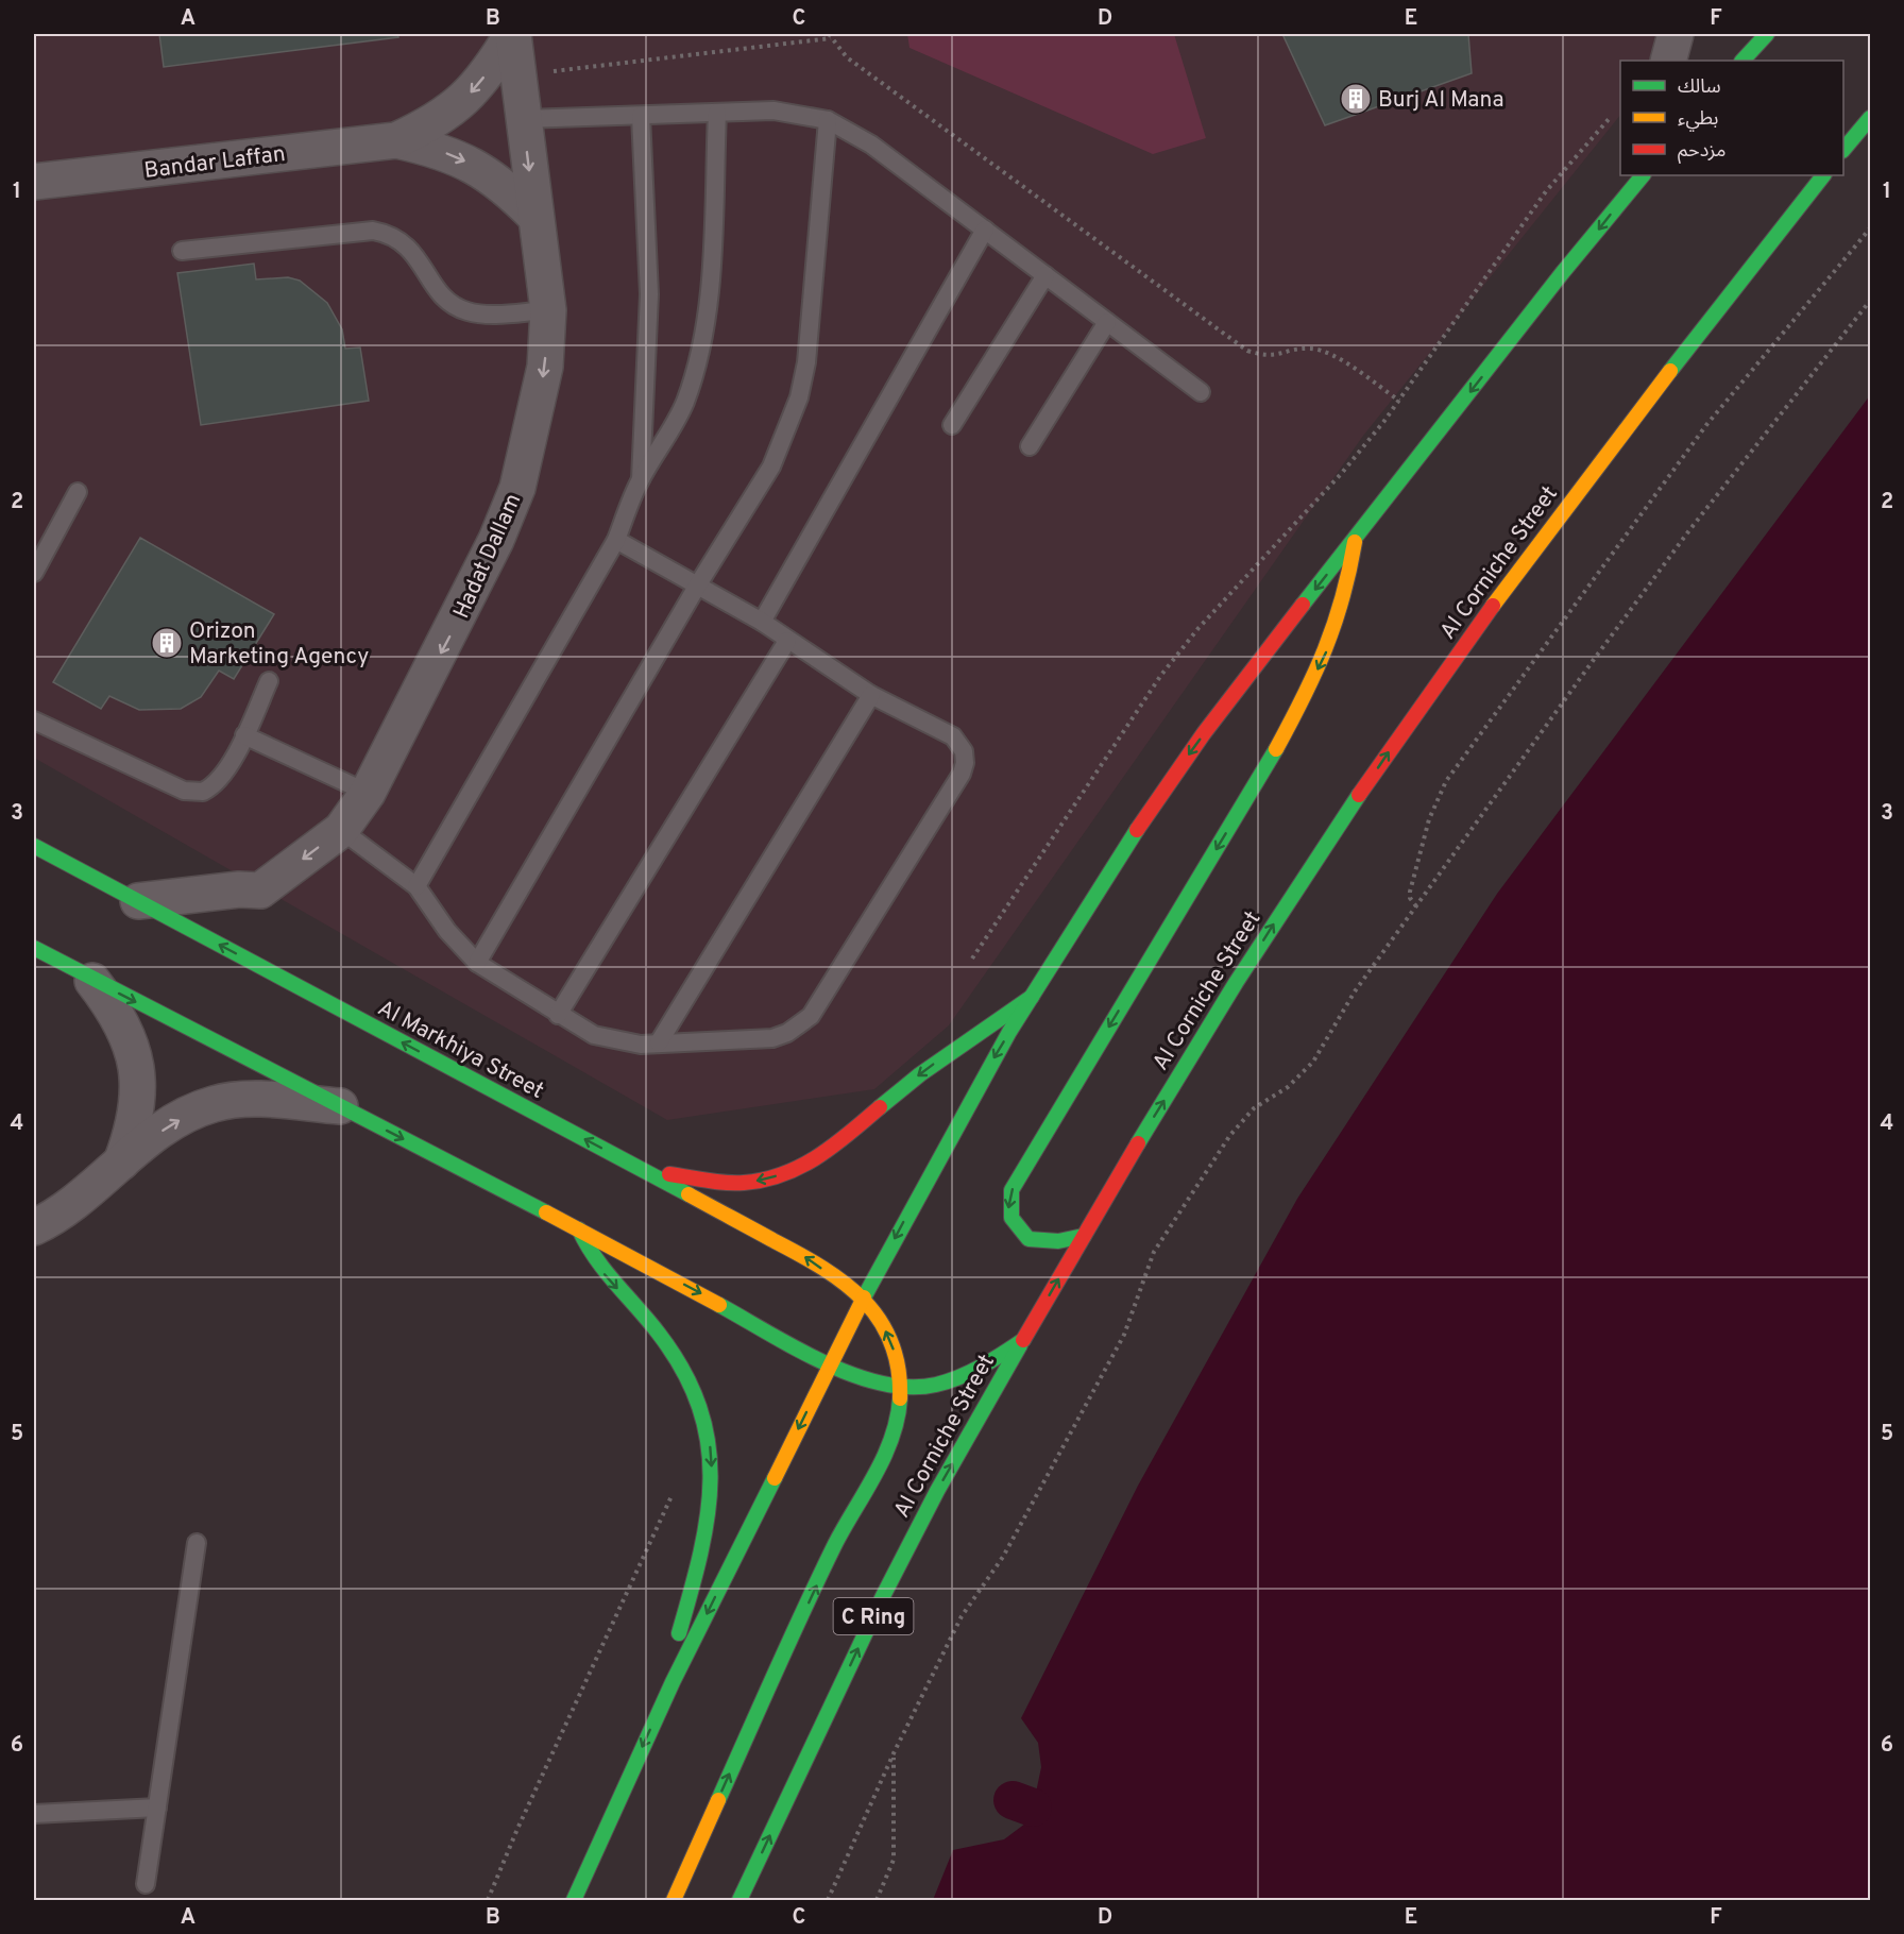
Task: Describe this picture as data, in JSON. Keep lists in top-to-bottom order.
{
  "streets": {
    "main road": ["Al Corniche Street", "Al Markhiya Street", "C Ring"],
    "street": ["Bandar Laffan", "Hadat Dallam"]
  },
  "crossings": [
    ["Bandar Laffan", "Hadat Dallam"],
    ["Hadat Dallam", "Al Markhiya Street"]
  ],
  "one_way": ["Hadat Dallam", "Al Corniche Street"],
  "places": {
    "building": ["Burj Al Mana", "Orizon Marketing Agency"]
  },
  "legend": ["سالك", "بطيء", "مزدحم"],
  "grid": {
    "columns": [
      "A",
      "B",
      "C",
      "D",
      "E",
      "F"
    ],
    "rows": [
      "1",
      "2",
      "3",
      "4",
      "5",
      "6"
    ]
  }
}
